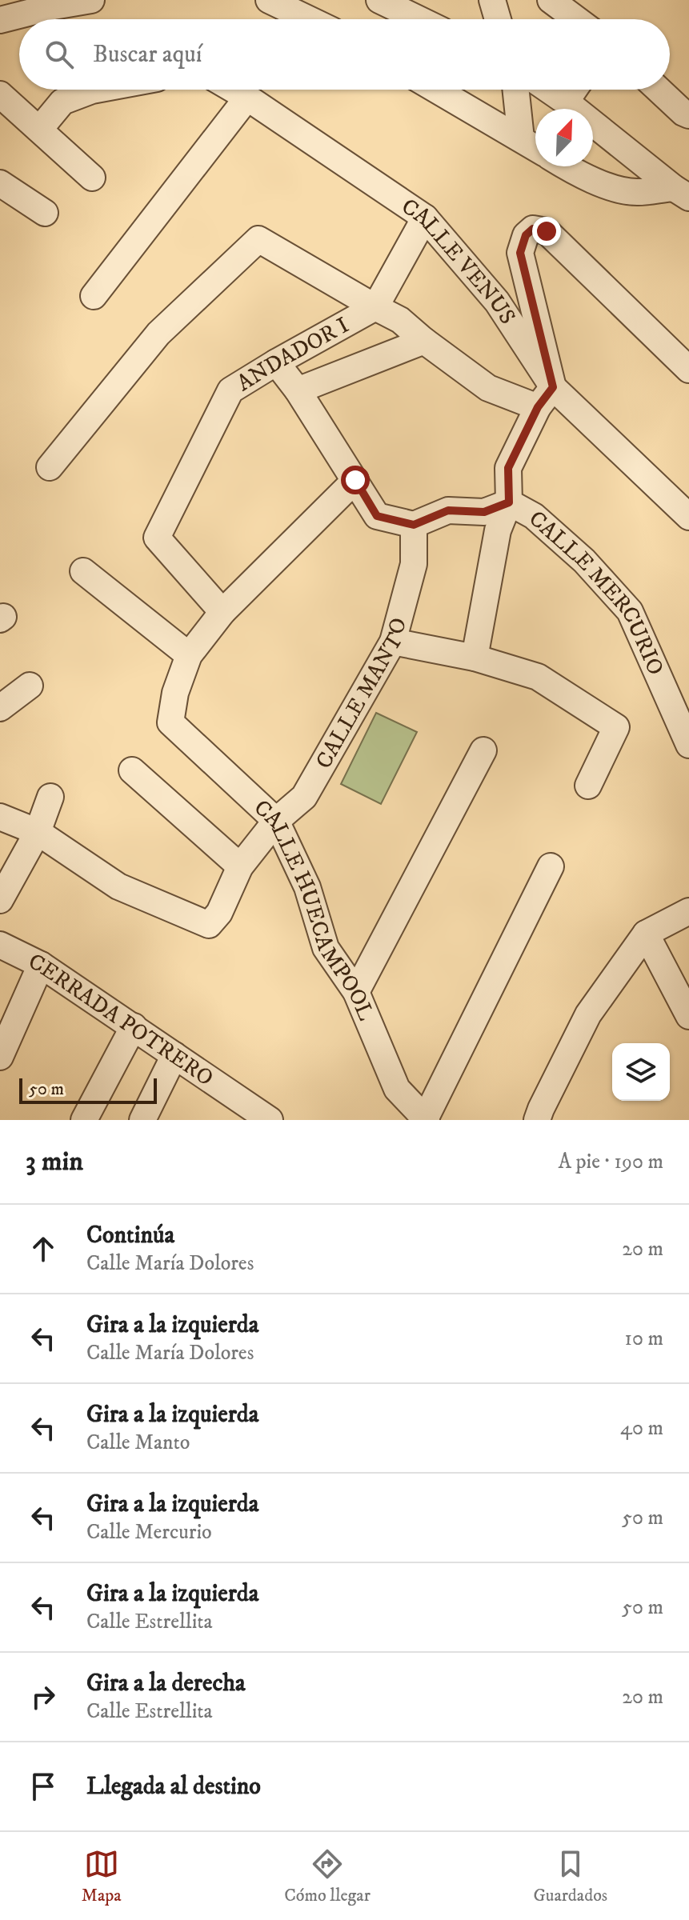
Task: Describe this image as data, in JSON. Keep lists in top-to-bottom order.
{
  "streets": {
    "street": [
      "CALLE VENUS",
      "ANDADOR I",
      "CALLE MERCURIO",
      "CALLE MANTO",
      "CALLE HUECAMPOOL",
      "CERRADA POTRERO"
    ]
  },
  "crossings": [
    ["CALLE VENUS", "ANDADOR I"],
    ["CALLE VENUS", "CALLE MERCURIO"],
    ["CALLE MANTO", "CALLE HUECAMPOOL"]
  ],
  "scale_bar": "50 m",
  "north": "top right",
  "page": {
    "search": "Buscar aquí",
    "scale": "50 m",
    "heading": ["3 min", "A pie · 190 m"],
    "list": [
      ["Continúa", "Calle María Dolores", "20 m"],
      ["Gira a la izquierda", "Calle María Dolores", "10 m"],
      ["Gira a la izquierda", "Calle Manto", "40 m"],
      ["Gira a la izquierda", "Calle Mercurio", "50 m"],
      ["Gira a la izquierda", "Calle Estrellita", "50 m"],
      ["Gira a la derecha", "Calle Estrellita", "20 m"],
      "Llegada al destino"
    ],
    "nav": ["Mapa", "Cómo llegar", "Guardados"]
  }
}
